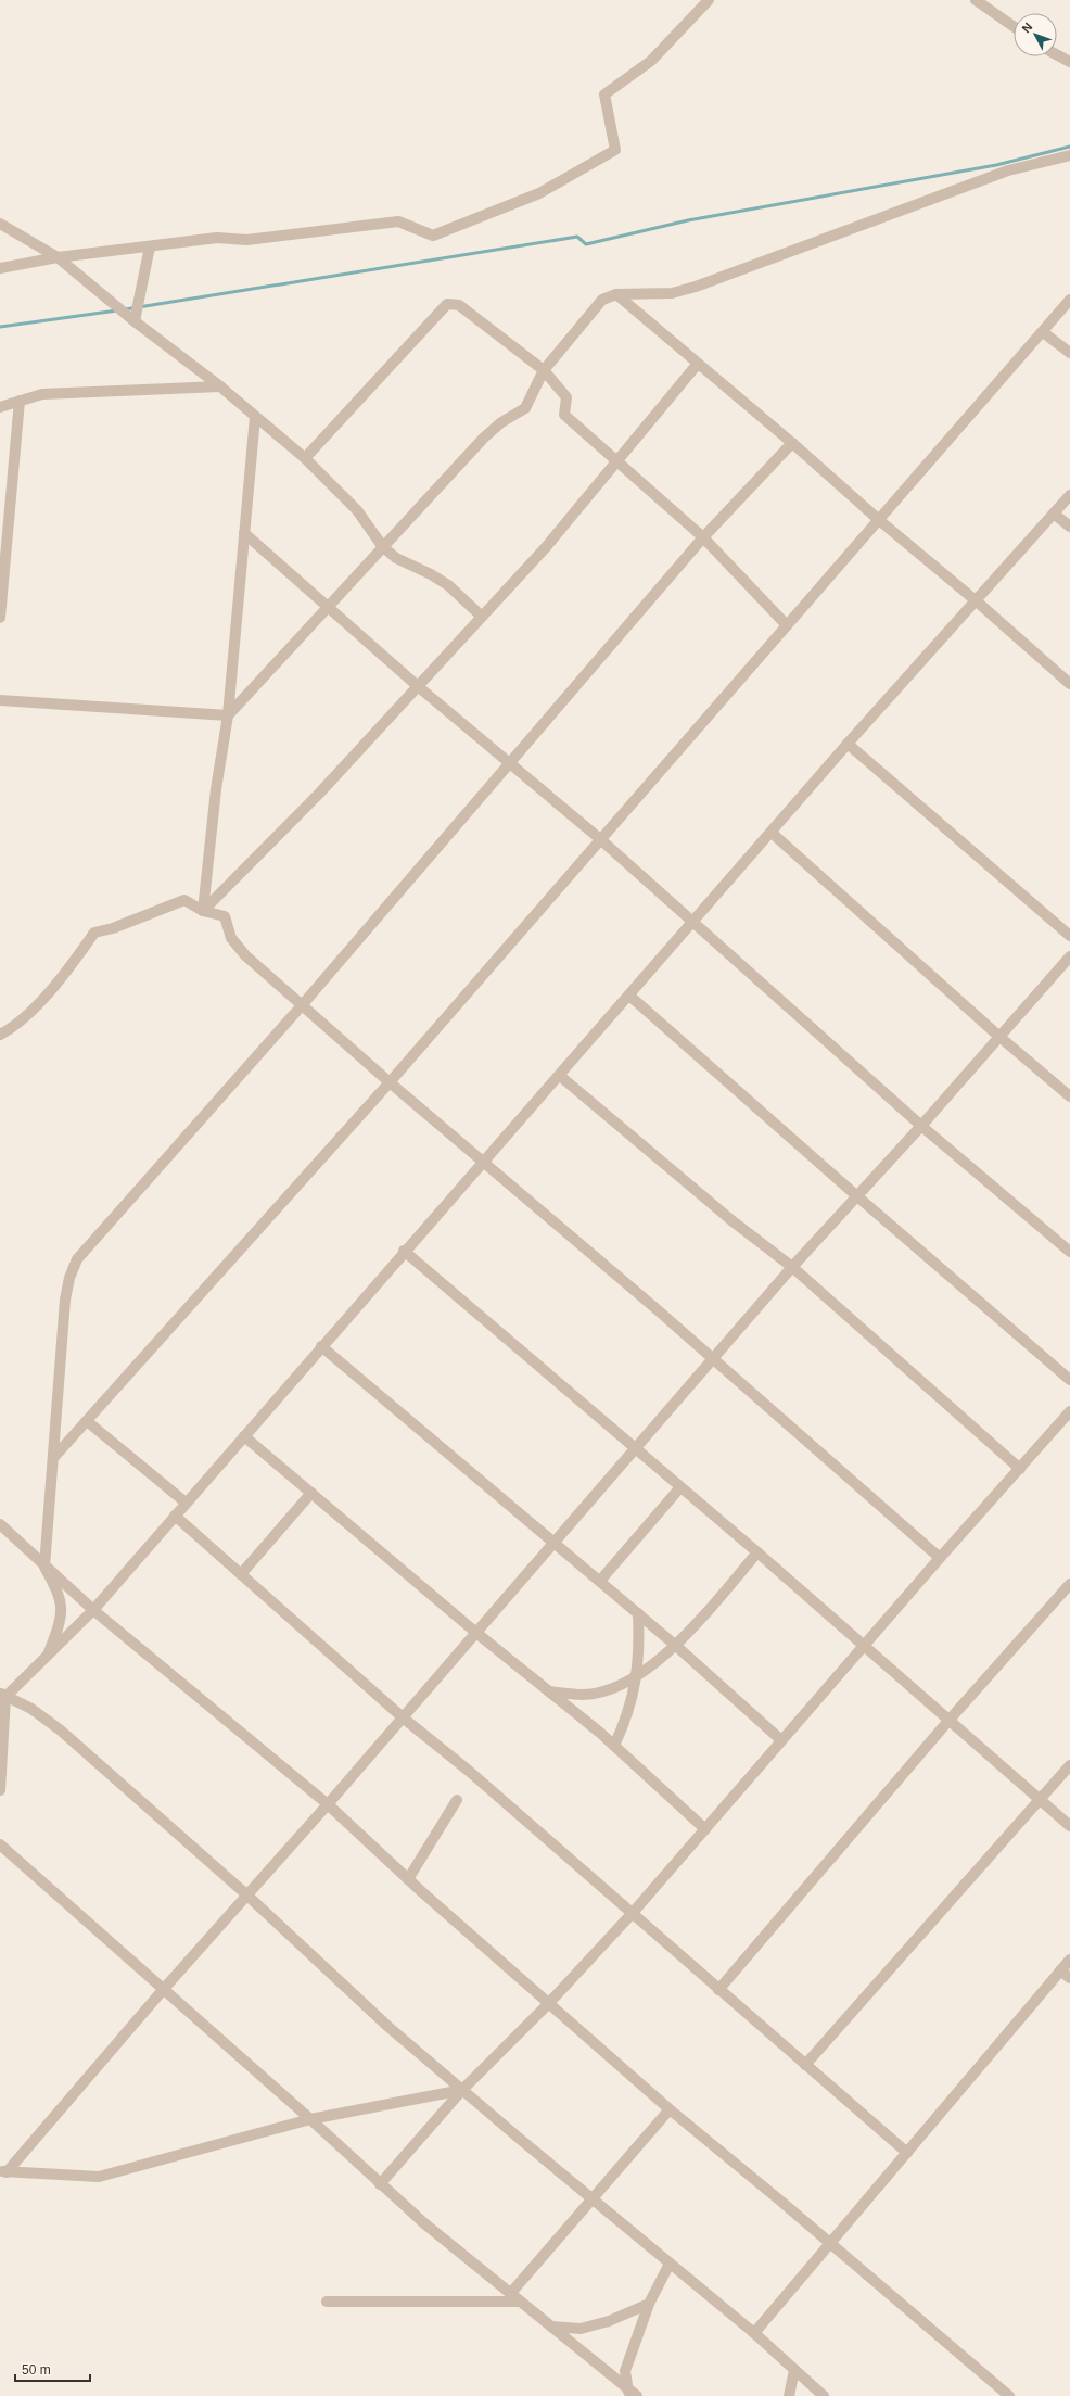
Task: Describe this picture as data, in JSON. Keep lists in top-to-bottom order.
{
  "scale_bar": "50 m",
  "north": "top left"
}
